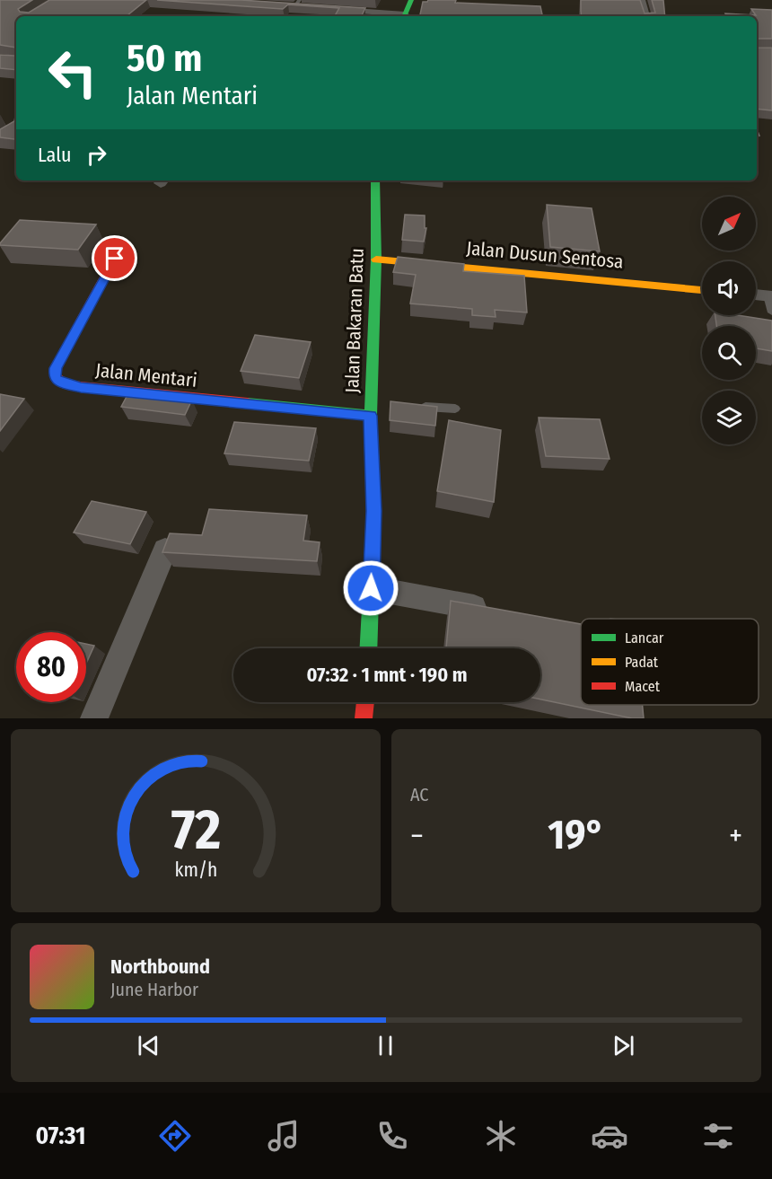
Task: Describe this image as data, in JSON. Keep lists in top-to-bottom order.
{
  "streets": {
    "main road": ["Jalan Dusun Sentosa", "Jalan Bakaran Batu", "Jalan Mentari"]
  },
  "crossings": [
    ["Jalan Dusun Sentosa", "Jalan Bakaran Batu"],
    ["Jalan Bakaran Batu", "Jalan Mentari"]
  ],
  "legend": ["Lancar", "Padat", "Macet"],
  "north": "top right",
  "page": {
    "turn": ["50 m", "Jalan Mentari"],
    "then": "Lalu",
    "limit": "80",
    "trip": "07:32 · 1 mnt · 190 m",
    "tile": "AC",
    "heat": ["−", "19°", "+"],
    "song": ["Northbound", "June Harbor"],
    "tabs": "07:31",
    "gauge": ["72", "km/h"]
  }
}
